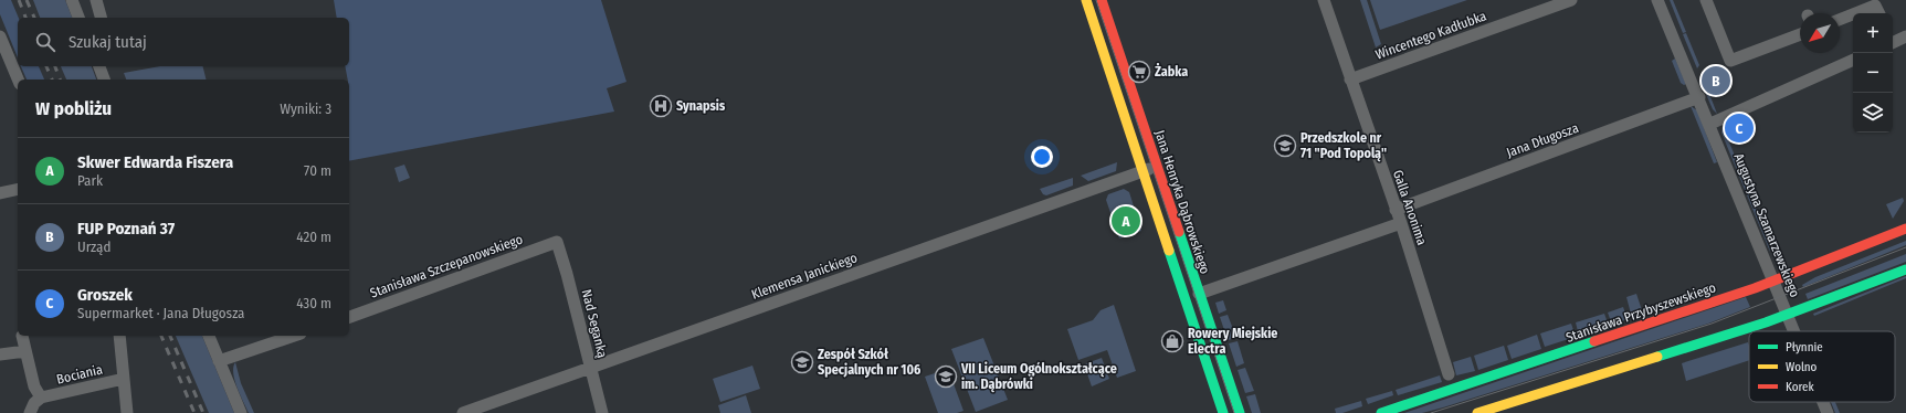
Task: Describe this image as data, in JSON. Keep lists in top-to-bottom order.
{
  "streets": {
    "main road": ["Jana Henryka Dąbrowskiego", "Stanisława Przybyszewskiego"],
    "street": [
      "Wincentego Kadłubka",
      "Jana Długosza",
      "Galla Anonima",
      "Augustyna Szamarzewskiego",
      "Stanisława Szczepanowskiego",
      "Klemensa Janickiego",
      "Nad Seganką",
      "Bociania"
    ]
  },
  "crossings": [
    ["Wincentego Kadłubka", "Galla Anonima"],
    ["Jana Długosza", "Galla Anonima"],
    ["Jana Długosza", "Augustyna Szamarzewskiego"],
    ["Jana Henryka Dąbrowskiego", "Klemensa Janickiego"],
    ["Augustyna Szamarzewskiego", "Stanisława Przybyszewskiego"],
    ["Stanisława Szczepanowskiego", "Nad Seganką"],
    ["Klemensa Janickiego", "Nad Seganką"]
  ],
  "places": {
    "supermarket": ["Żabka"],
    "hospital": ["Synapsis"],
    "school or university": ["Przedszkole nr 71 \"Pod Topolą\"", "Zespół Szkół Specjalnych nr 106", "VII Liceum Ogólnokształcące im. Dąbrówki"],
    "shop": ["Rowery Miejskie Electra"]
  },
  "legend": ["Płynnie", "Wolno", "Korek"],
  "north": "bottom left",
  "page": {
    "map_buttons": ["+", "−"],
    "search": "Szukaj tutaj",
    "pins": ["B", "C", "A"],
    "heading": ["W pobliżu", "Wyniki: 3"],
    "list": [
      {
        "mark": "A",
        "name": "Skwer Edwarda Fiszera",
        "note": "Park",
        "value": "70 m"
      },
      {
        "mark": "B",
        "name": "FUP Poznań 37",
        "note": "Urząd",
        "value": "420 m"
      },
      {
        "mark": "C",
        "name": "Groszek",
        "note": "Supermarket · Jana Długosza",
        "value": "430 m"
      }
    ]
  }
}
